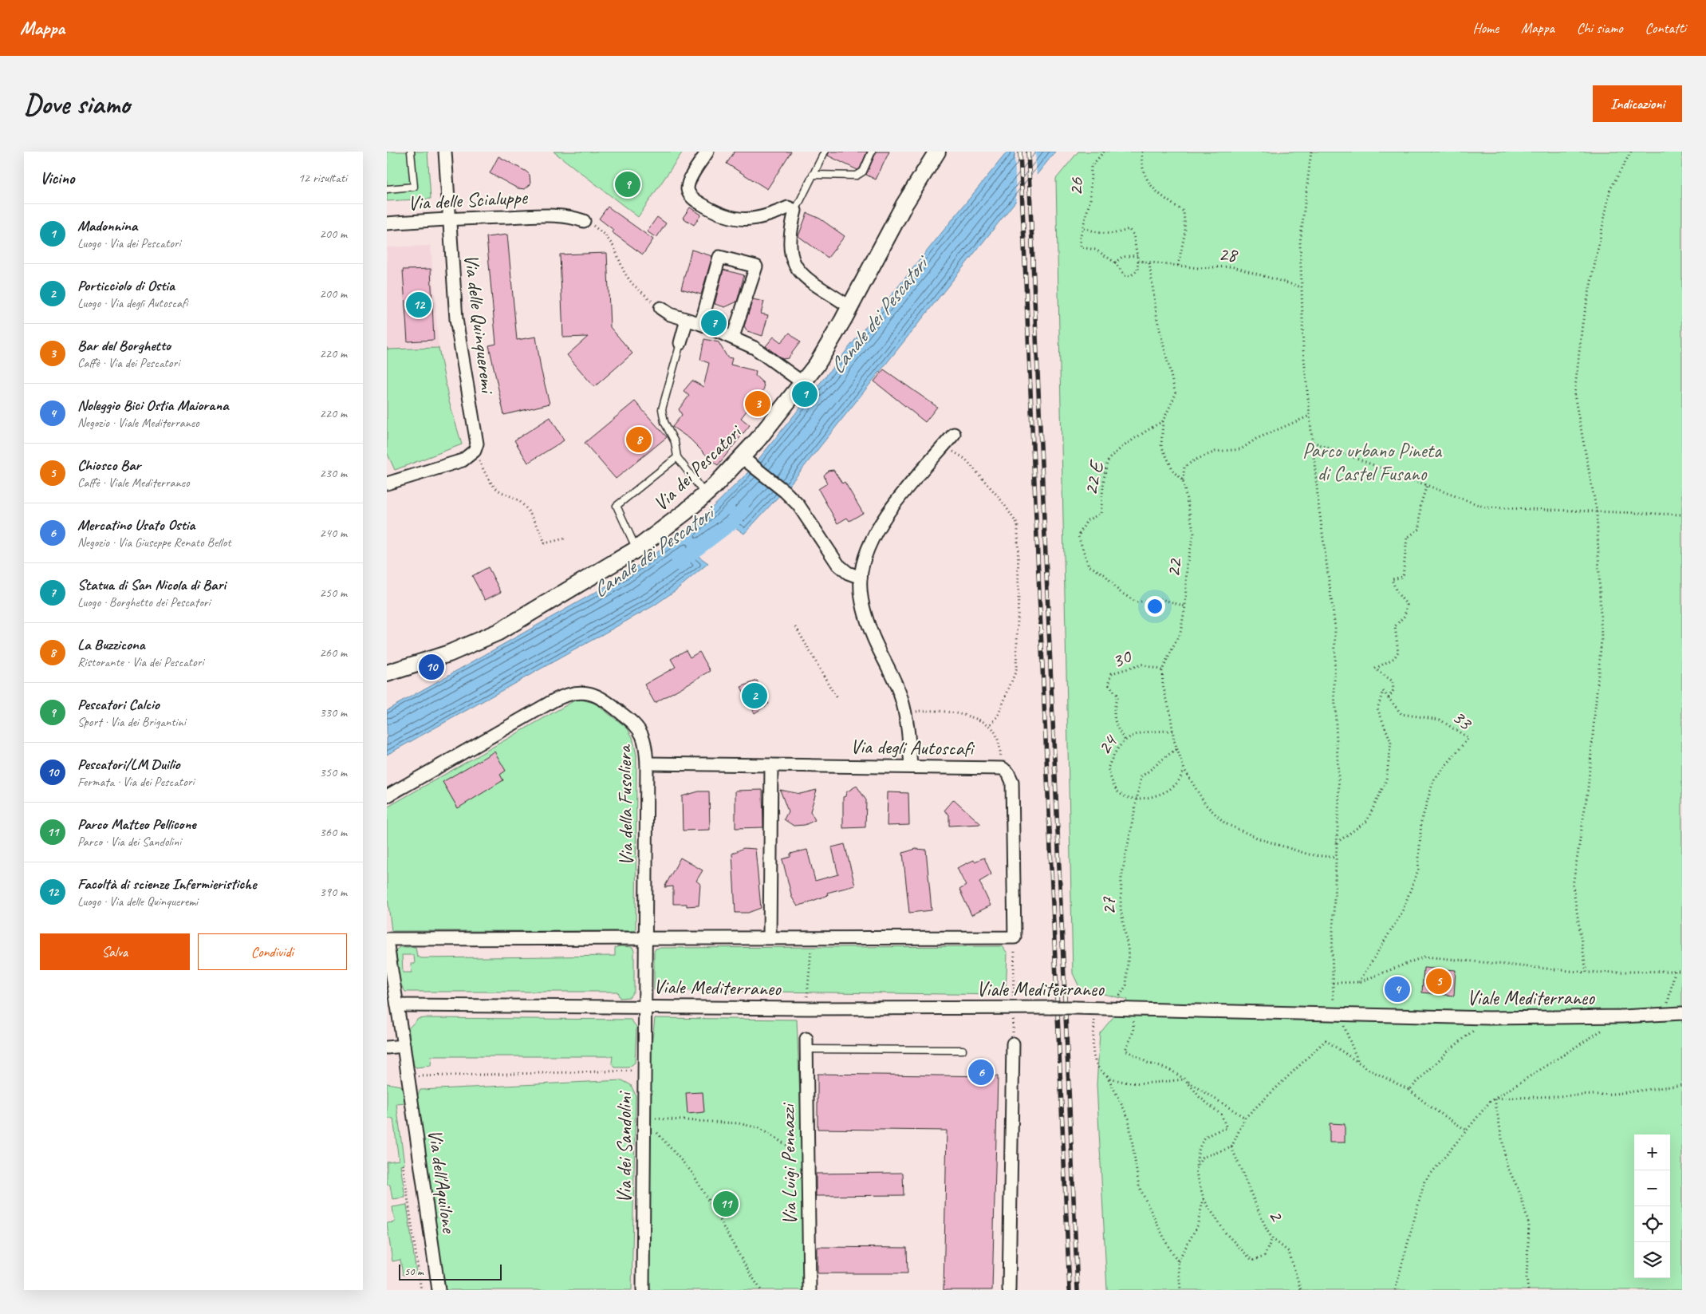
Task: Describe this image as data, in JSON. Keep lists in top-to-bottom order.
{
  "streets": {
    "street": [
      "Via delle Scialuppe",
      "Via delle Quinqueremi",
      "Via dei Pescatori",
      "Via degli Autoscafi",
      "Via della Fusoliera",
      "Viale Mediterraneo",
      "Via dei Sandolini",
      "Via Luigi Pennazzi",
      "Via dell'Aquilone"
    ],
    "path": [
      "26",
      "28",
      "22 E",
      "22",
      "30",
      "33",
      "24",
      "27",
      "2"
    ]
  },
  "crossings": [
    ["Via delle Scialuppe", "Via delle Quinqueremi"],
    ["28", "22"],
    ["22 E", "22"],
    ["22", "30"],
    ["30", "24"],
    ["24", "27"],
    ["Via degli Autoscafi", "Via della Fusoliera"],
    ["Via della Fusoliera", "Viale Mediterraneo"],
    ["Via della Fusoliera", "Via dei Sandolini"],
    ["27", "Viale Mediterraneo"],
    ["Viale Mediterraneo", "Via dei Sandolini"],
    ["Viale Mediterraneo", "Via dell'Aquilone"]
  ],
  "water": ["Canale dei Pescatori"],
  "parks": ["Parco urbano Pineta di Castel Fusano"],
  "scale_bar": "50 m",
  "page": {
    "header": "Mappa",
    "nav": [
      "Home",
      "Mappa",
      "Chi siamo",
      "Contatti"
    ],
    "buttons": [
      "Indicazioni",
      ["Salva", "Condividi"]
    ],
    "title": "Dove siamo",
    "heading": ["Vicino", "12 risultati"],
    "pins": [
      "9",
      "12",
      "7",
      "1",
      "3",
      "8",
      "10",
      "2",
      "5",
      "4",
      "6",
      "11"
    ],
    "list": [
      {
        "mark": "1",
        "name": "Madonnina",
        "note": "Luogo · Via dei Pescatori",
        "value": "200 m"
      },
      {
        "mark": "2",
        "name": "Porticciolo di Ostia",
        "note": "Luogo · Via degli Autoscafi",
        "value": "200 m"
      },
      {
        "mark": "3",
        "name": "Bar del Borghetto",
        "note": "Caffè · Via dei Pescatori",
        "value": "220 m"
      },
      {
        "mark": "4",
        "name": "Noleggio Bici Ostia Maiorana",
        "note": "Negozio · Viale Mediterraneo",
        "value": "220 m"
      },
      {
        "mark": "5",
        "name": "Chiosco Bar",
        "note": "Caffè · Viale Mediterraneo",
        "value": "230 m"
      },
      {
        "mark": "6",
        "name": "Mercatino Usato Ostia",
        "note": "Negozio · Via Giuseppe Renato Bellot",
        "value": "240 m"
      },
      {
        "mark": "7",
        "name": "Statua di San Nicola di Bari",
        "note": "Luogo · Borghetto dei Pescatori",
        "value": "250 m"
      },
      {
        "mark": "8",
        "name": "La Buzzicona",
        "note": "Ristorante · Via dei Pescatori",
        "value": "260 m"
      },
      {
        "mark": "9",
        "name": "Pescatori Calcio",
        "note": "Sport · Via dei Brigantini",
        "value": "330 m"
      },
      {
        "mark": "10",
        "name": "Pescatori/LM Duilio",
        "note": "Fermata · Via dei Pescatori",
        "value": "350 m"
      },
      {
        "mark": "11",
        "name": "Parco Matteo Pellicone",
        "note": "Parco · Via dei Sandolini",
        "value": "360 m"
      },
      {
        "mark": "12",
        "name": "Facoltà di scienze Infermieristiche",
        "note": "Luogo · Via delle Quinqueremi",
        "value": "390 m"
      }
    ],
    "map_buttons": ["+", "−"],
    "scale": "50 m"
  }
}
